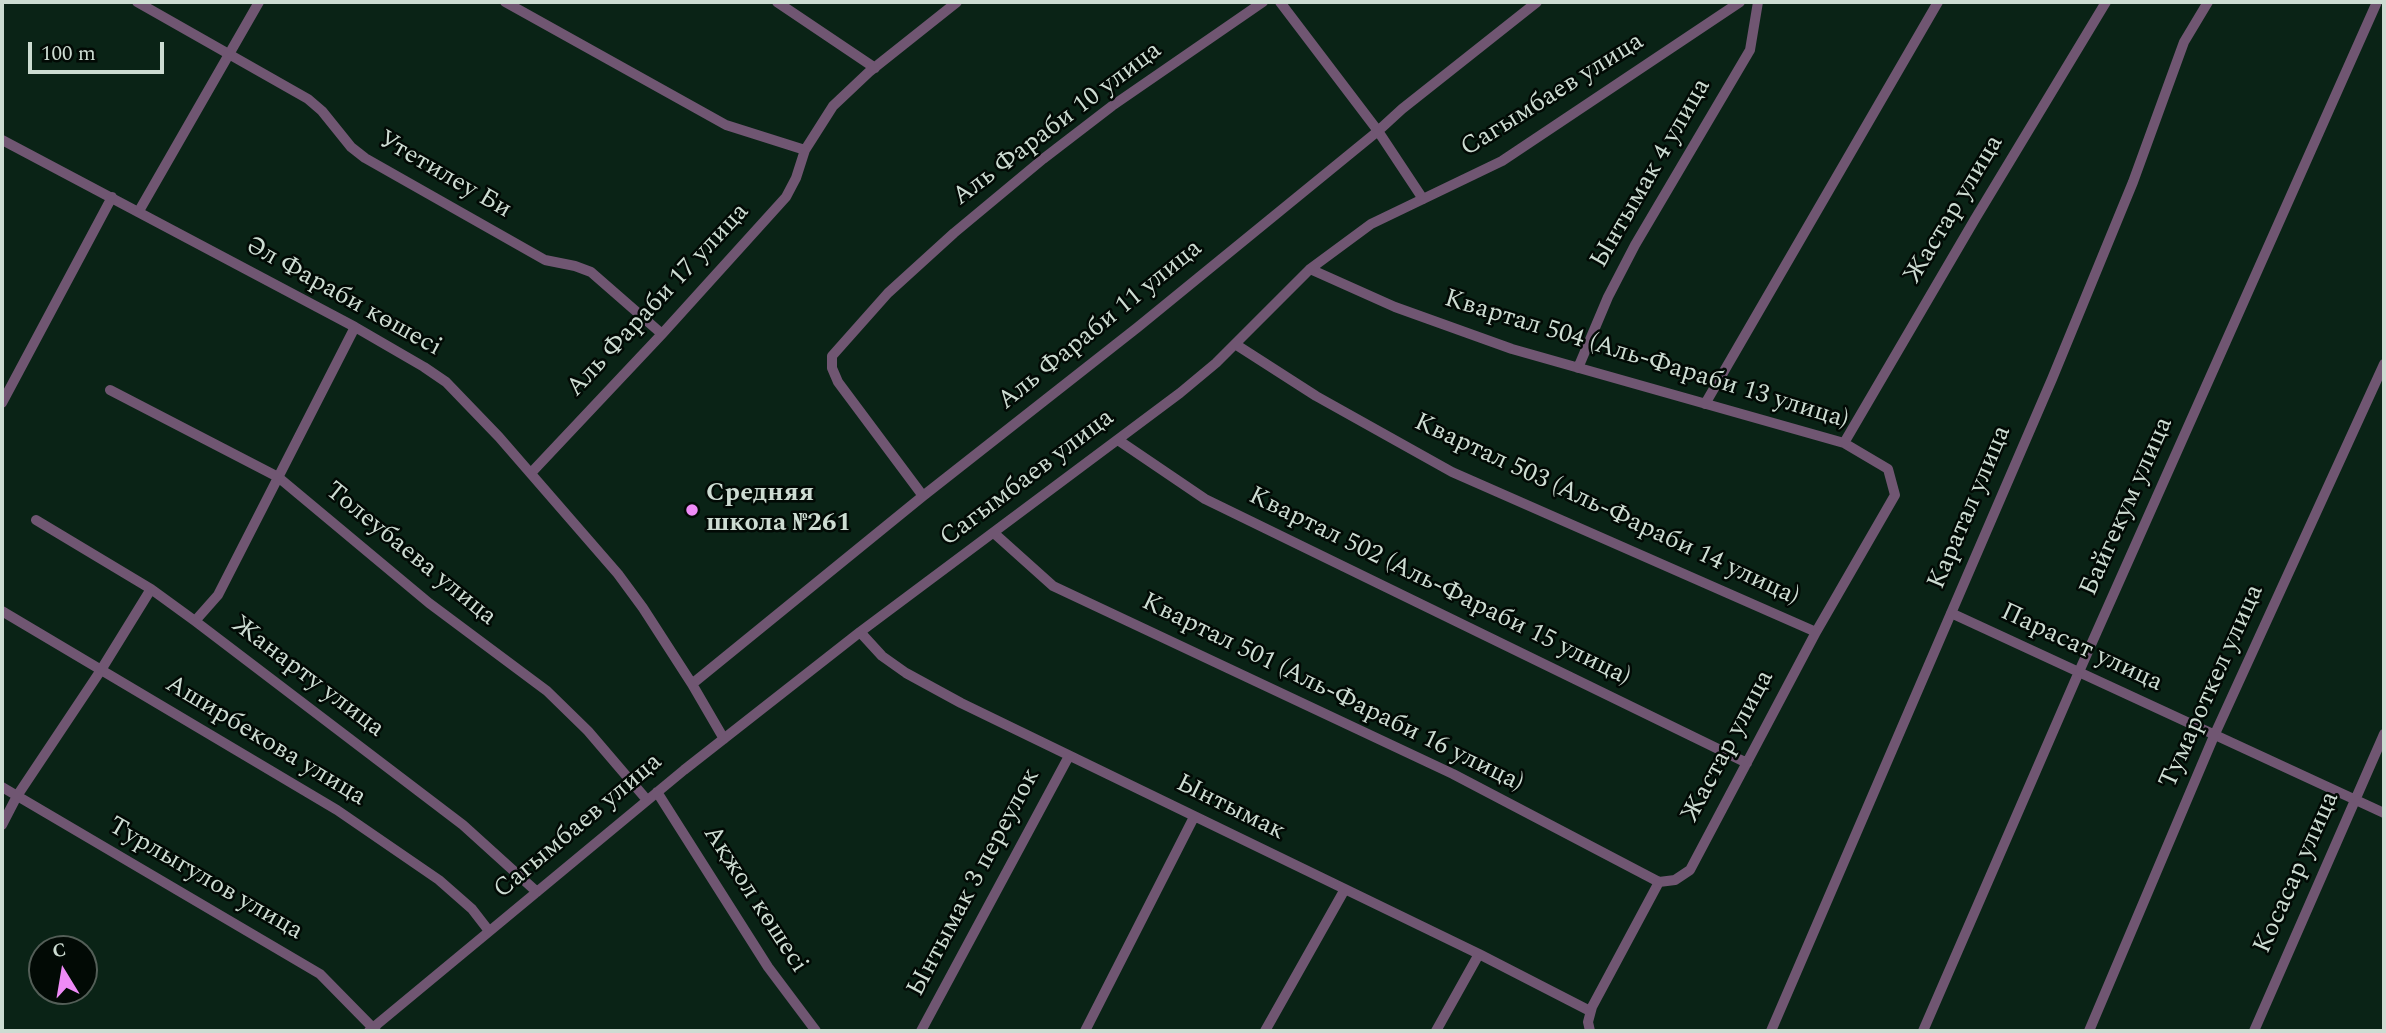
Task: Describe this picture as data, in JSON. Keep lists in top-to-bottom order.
{
  "streets": {
    "street": [
      "Сагымбаев улица",
      "Аль Фараби 10 улица",
      "Ынтымак 4 улица",
      "Утетилеу Би",
      "Жастар улица",
      "Әл Фараби көшесі",
      "Аль Фараби 17 улица",
      "Аль Фараби 11 улица",
      "Квартал 504 (Аль-Фараби 13 улица)",
      "Байгекум улица",
      "Каратал улица",
      "Квартал 503 (Аль-Фараби 14 улица)",
      "Толеубаева улица",
      "Квартал 502 (Аль-Фараби 15 улица)",
      "Парасат улица",
      "Жанарту улица",
      "Тумароткел улица",
      "Квартал 501 (Аль-Фараби 16 улица)",
      "Аширбекова улица",
      "Ынтымак",
      "Косасар улица",
      "Турлыгулов улица",
      "Ынтымак 3 переулок",
      "Ақжол көшесі"
    ]
  },
  "crossings": [
    ["Сагымбаев улица", "Әл Фараби көшесі"],
    ["Сагымбаев улица", "Квартал 504 (Аль-Фараби 13 улица)"],
    ["Сагымбаев улица", "Квартал 503 (Аль-Фараби 14 улица)"],
    ["Сагымбаев улица", "Толеубаева улица"],
    ["Сагымбаев улица", "Квартал 502 (Аль-Фараби 15 улица)"],
    ["Сагымбаев улица", "Жанарту улица"],
    ["Сагымбаев улица", "Квартал 501 (Аль-Фараби 16 улица)"],
    ["Сагымбаев улица", "Аширбекова улица"],
    ["Сагымбаев улица", "Ынтымак"],
    ["Сагымбаев улица", "Турлыгулов улица"],
    ["Сагымбаев улица", "Ақжол көшесі"],
    ["Аль Фараби 10 улица", "Аль Фараби 11 улица"],
    ["Ынтымак 4 улица", "Квартал 504 (Аль-Фараби 13 улица)"],
    ["Утетилеу Би", "Аль Фараби 17 улица"],
    ["Жастар улица", "Квартал 504 (Аль-Фараби 13 улица)"],
    ["Жастар улица", "Квартал 503 (Аль-Фараби 14 улица)"],
    ["Жастар улица", "Квартал 502 (Аль-Фараби 15 улица)"],
    ["Жастар улица", "Квартал 501 (Аль-Фараби 16 улица)"],
    ["Әл Фараби көшесі", "Аль Фараби 17 улица"],
    ["Әл Фараби көшесі", "Аль Фараби 11 улица"],
    ["Байгекум улица", "Парасат улица"],
    ["Каратал улица", "Парасат улица"],
    ["Парасат улица", "Тумароткел улица"],
    ["Парасат улица", "Косасар улица"],
    ["Ынтымак", "Ынтымак 3 переулок"]
  ],
  "places": ["Средняя школа №261"],
  "scale_bar": "100 m",
  "north": "top"
}
